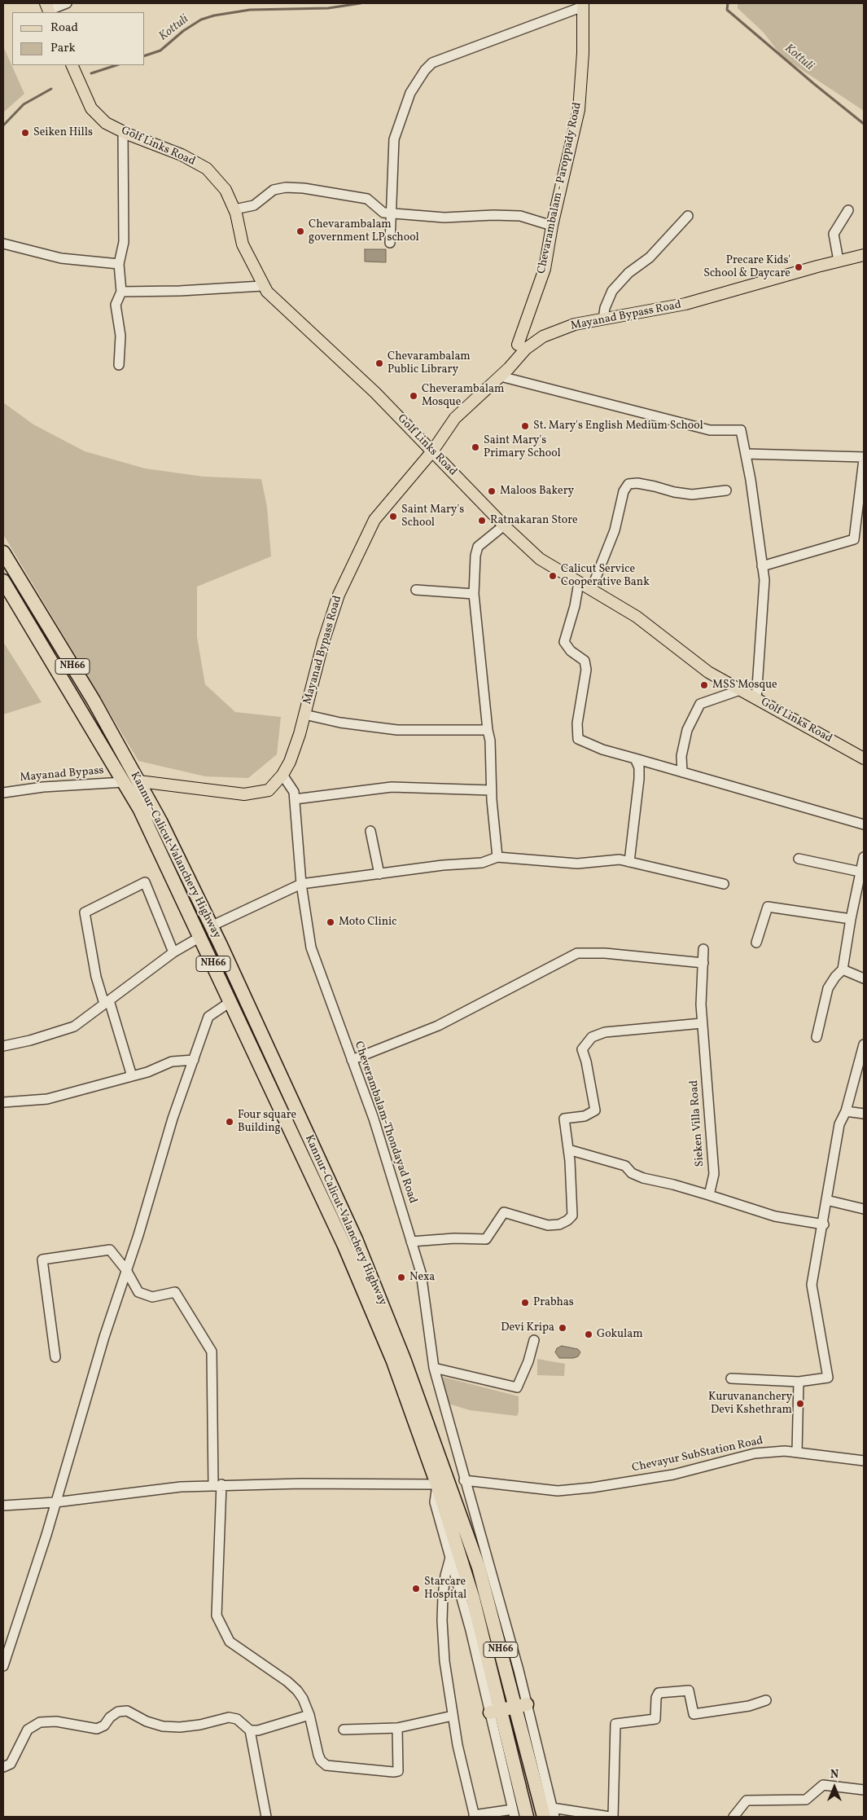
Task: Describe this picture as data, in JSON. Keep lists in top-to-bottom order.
{
  "streets": {
    "highway": ["NH66", "Kannur-Calicut-Valanchery Highway"],
    "main road": ["Golf Links Road", "Chevarambalam - Paroppady Road", "Mayanad Bypass Road"],
    "street": [
      "Mayanad Bypass",
      "Cheverambalam-Thondayad Road",
      "Sieken Villa Road",
      "Chevayur SubStation Road"
    ]
  },
  "crossings": [
    ["Golf Links Road", "Mayanad Bypass Road"],
    ["Mayanad Bypass Road", "Kannur-Calicut-Valanchery Highway"],
    ["Mayanad Bypass Road", "Cheverambalam-Thondayad Road"],
    ["Mayanad Bypass", "Kannur-Calicut-Valanchery Highway"],
    ["Kannur-Calicut-Valanchery Highway", "Cheverambalam-Thondayad Road"],
    ["Cheverambalam-Thondayad Road", "Chevayur SubStation Road"]
  ],
  "water": ["Kottuli"],
  "places": [
    "Seiken Hills",
    "Chevarambalam government LP school",
    "Precare Kids' School & Daycare",
    "Chevarambalam Public Library",
    "Cheverambalam Mosque",
    "St. Mary's English Medium School",
    "Saint Mary's Primary School",
    "Maloos Bakery",
    "Saint Mary's School",
    "Ratnakaran Store",
    "Calicut Service Cooperative Bank",
    "MSS Mosque",
    "Moto Clinic",
    "Four square Building",
    "Nexa",
    "Prabhas",
    "Devi Kripa",
    "Gokulam",
    "Kuruvananchery Devi Kshethram",
    "Starcare Hospital"
  ],
  "legend": ["Road", "Park"],
  "north": "top"
}
